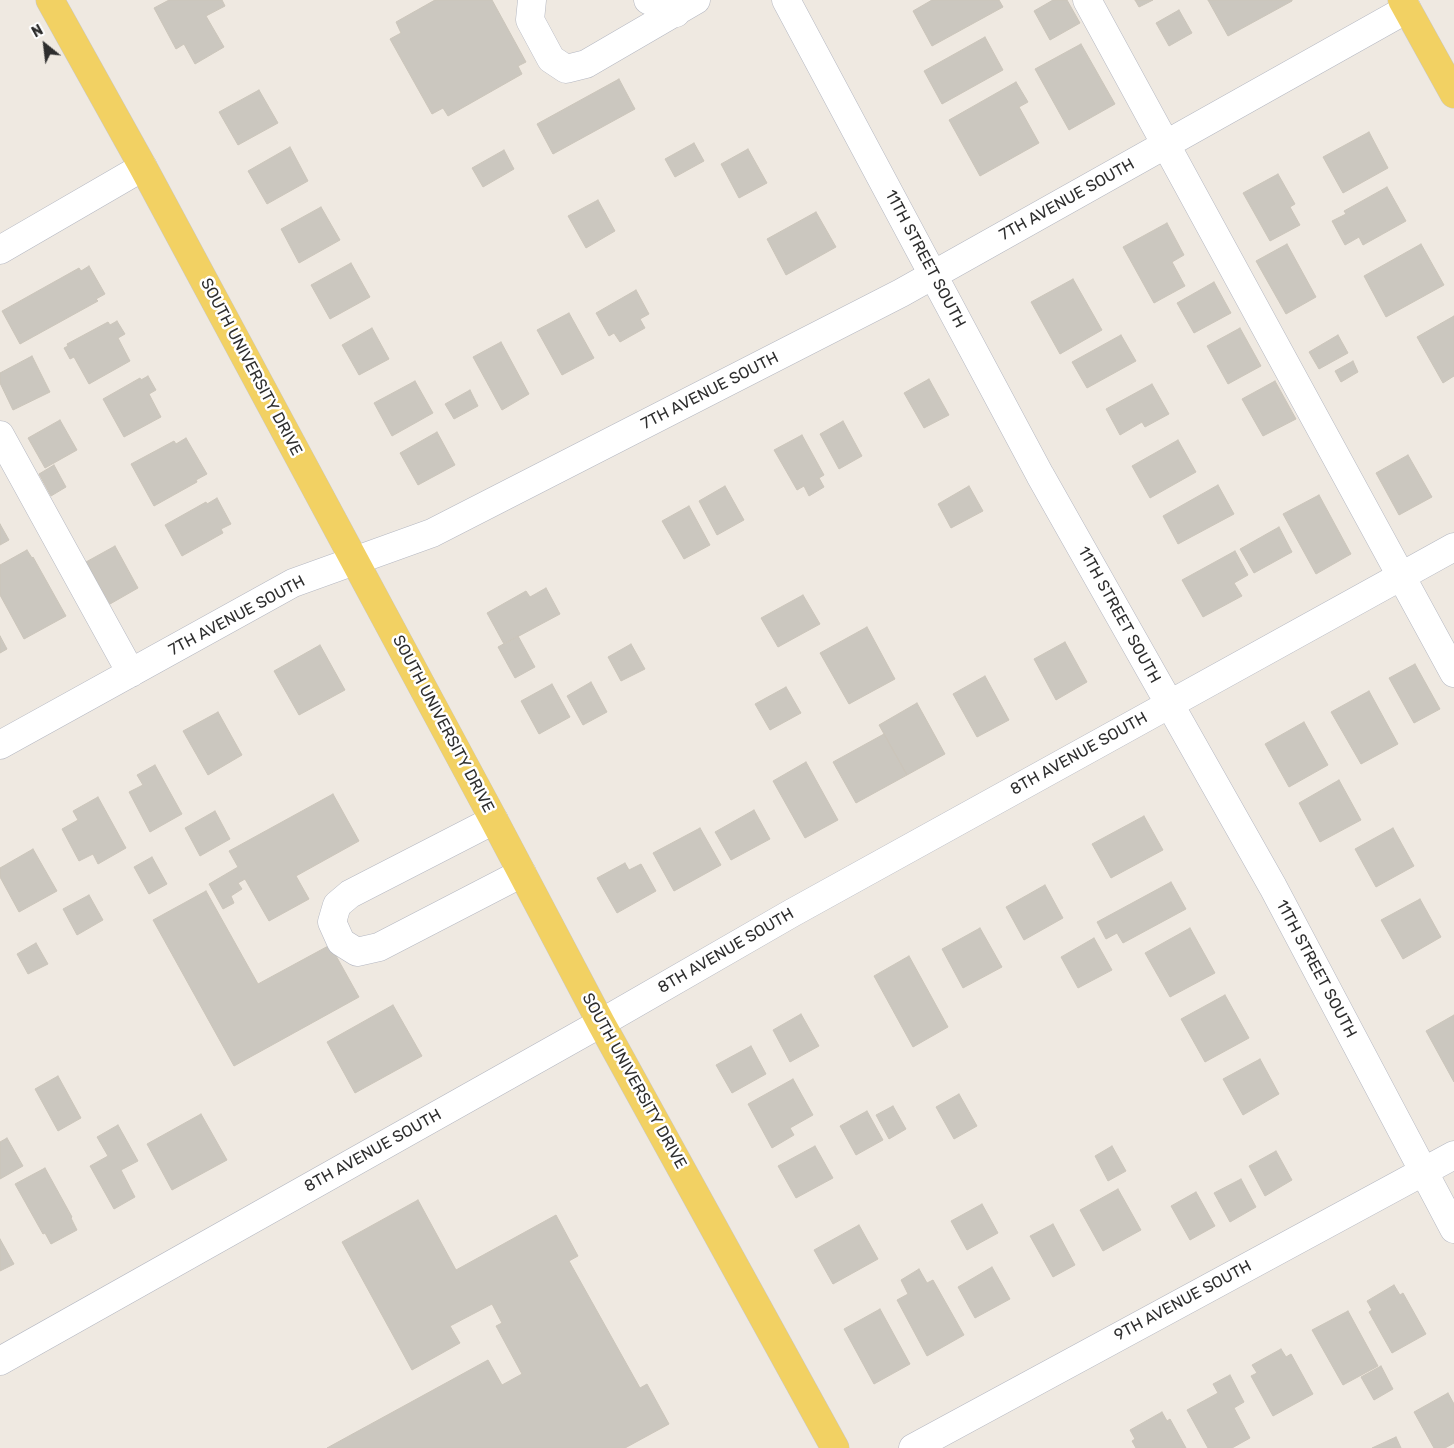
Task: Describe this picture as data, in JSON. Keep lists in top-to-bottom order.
{
  "streets": {
    "main road": ["SOUTH UNIVERSITY DRIVE"],
    "street": [
      "7TH AVENUE SOUTH",
      "11TH STREET SOUTH",
      "8TH AVENUE SOUTH",
      "9TH AVENUE SOUTH"
    ]
  },
  "crossings": [
    ["7TH AVENUE SOUTH", "11TH STREET SOUTH"],
    ["7TH AVENUE SOUTH", "SOUTH UNIVERSITY DRIVE"],
    ["11TH STREET SOUTH", "8TH AVENUE SOUTH"],
    ["11TH STREET SOUTH", "9TH AVENUE SOUTH"],
    ["SOUTH UNIVERSITY DRIVE", "8TH AVENUE SOUTH"]
  ],
  "north": "top left"
}
